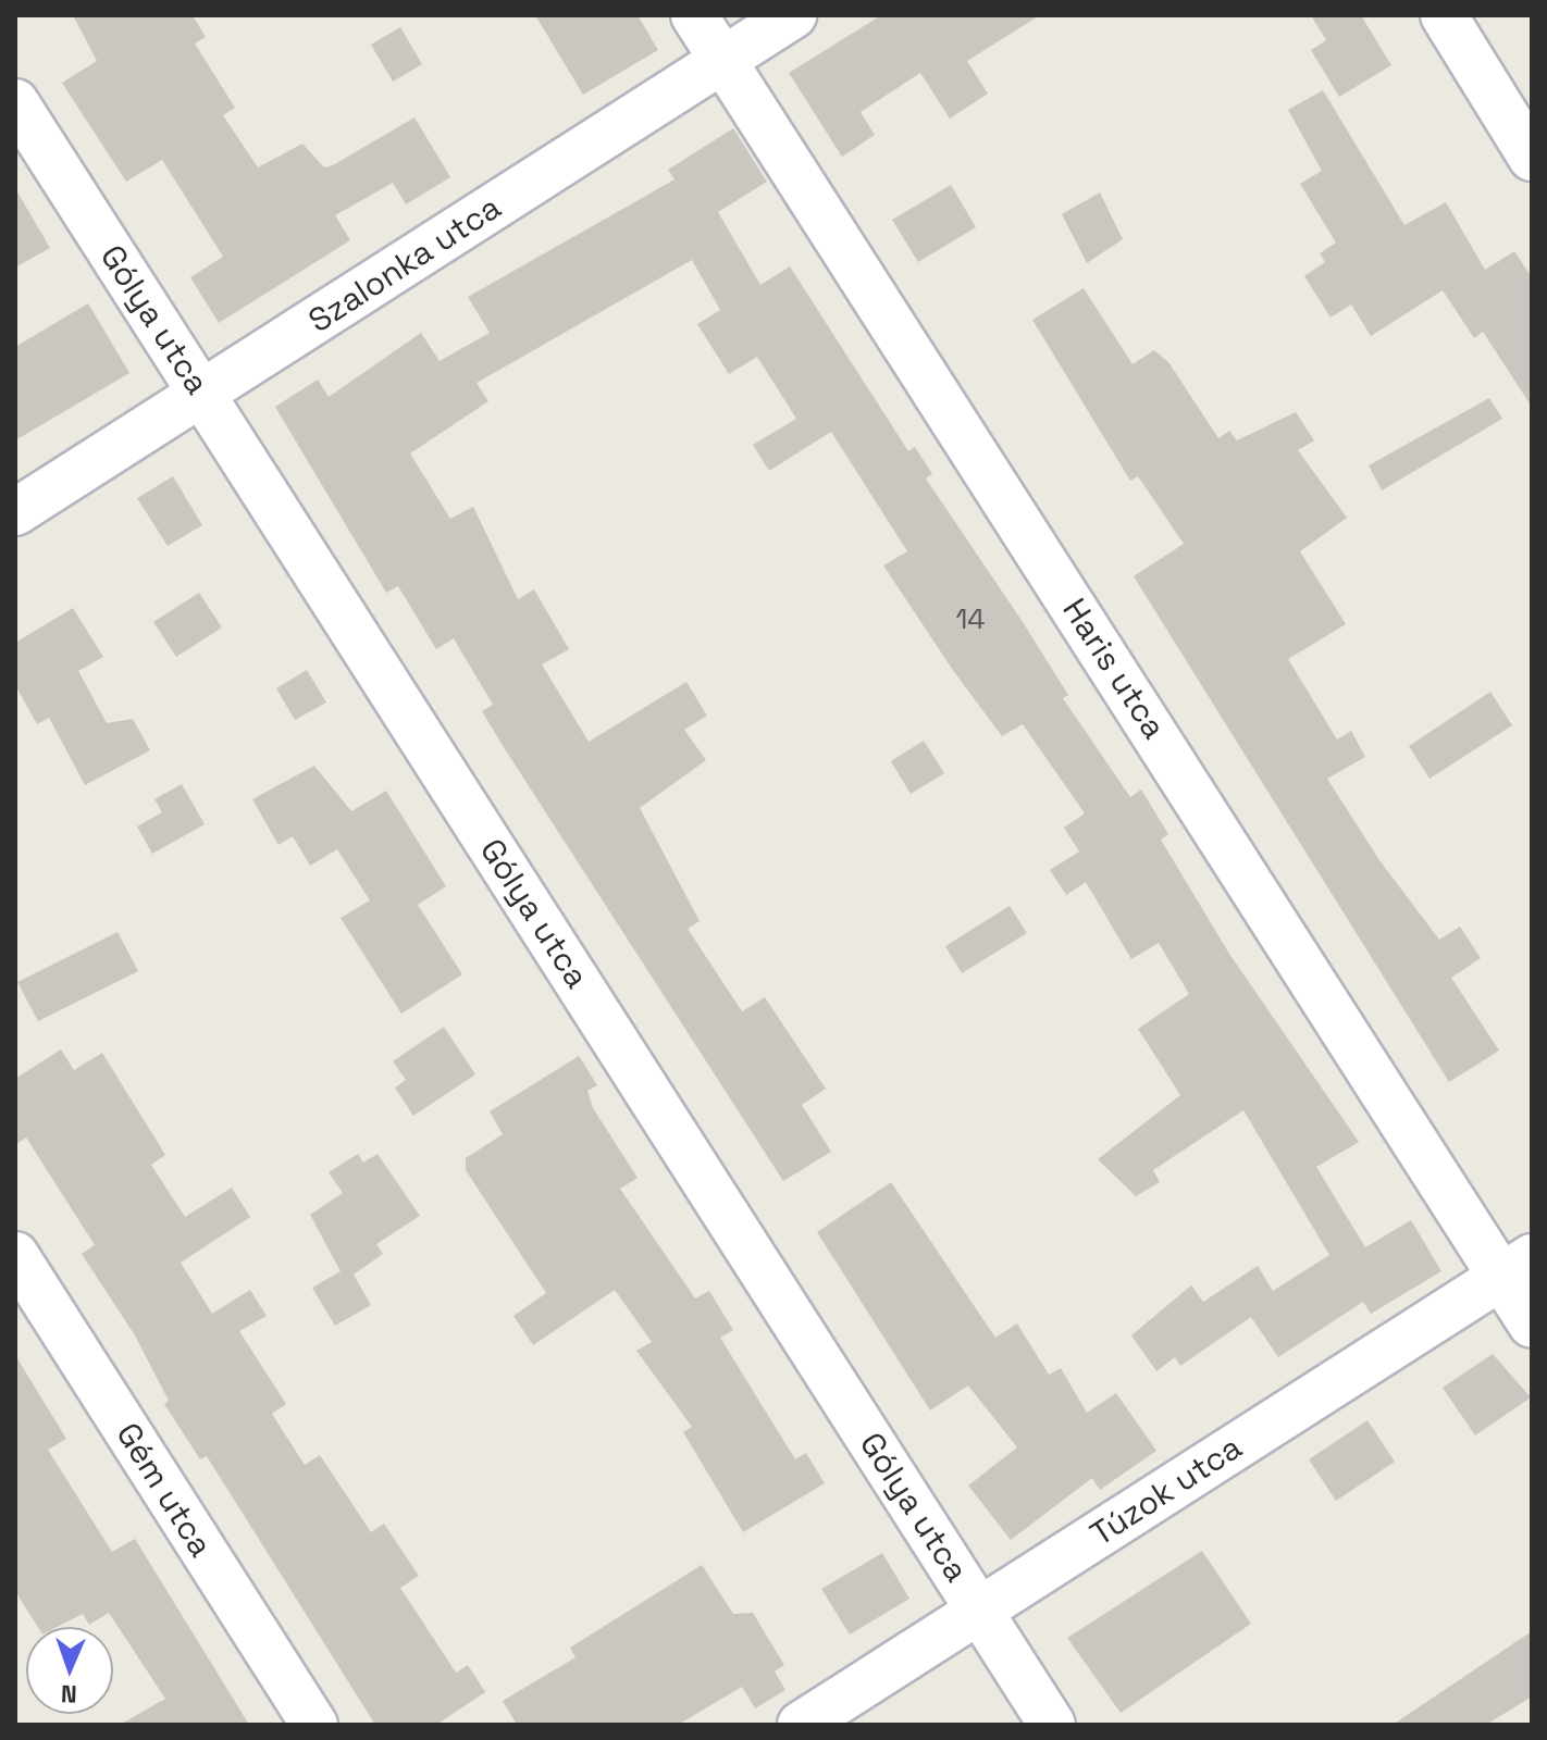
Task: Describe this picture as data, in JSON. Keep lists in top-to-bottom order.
{
  "streets": {
    "street": [
      "Szalonka utca",
      "Gólya utca",
      "Haris utca",
      "Gém utca",
      "Túzok utca"
    ]
  },
  "crossings": [
    ["Szalonka utca", "Gólya utca"],
    ["Szalonka utca", "Haris utca"],
    ["Gólya utca", "Túzok utca"],
    ["Haris utca", "Túzok utca"]
  ],
  "house_numbers": ["14"],
  "north": "bottom"
}
